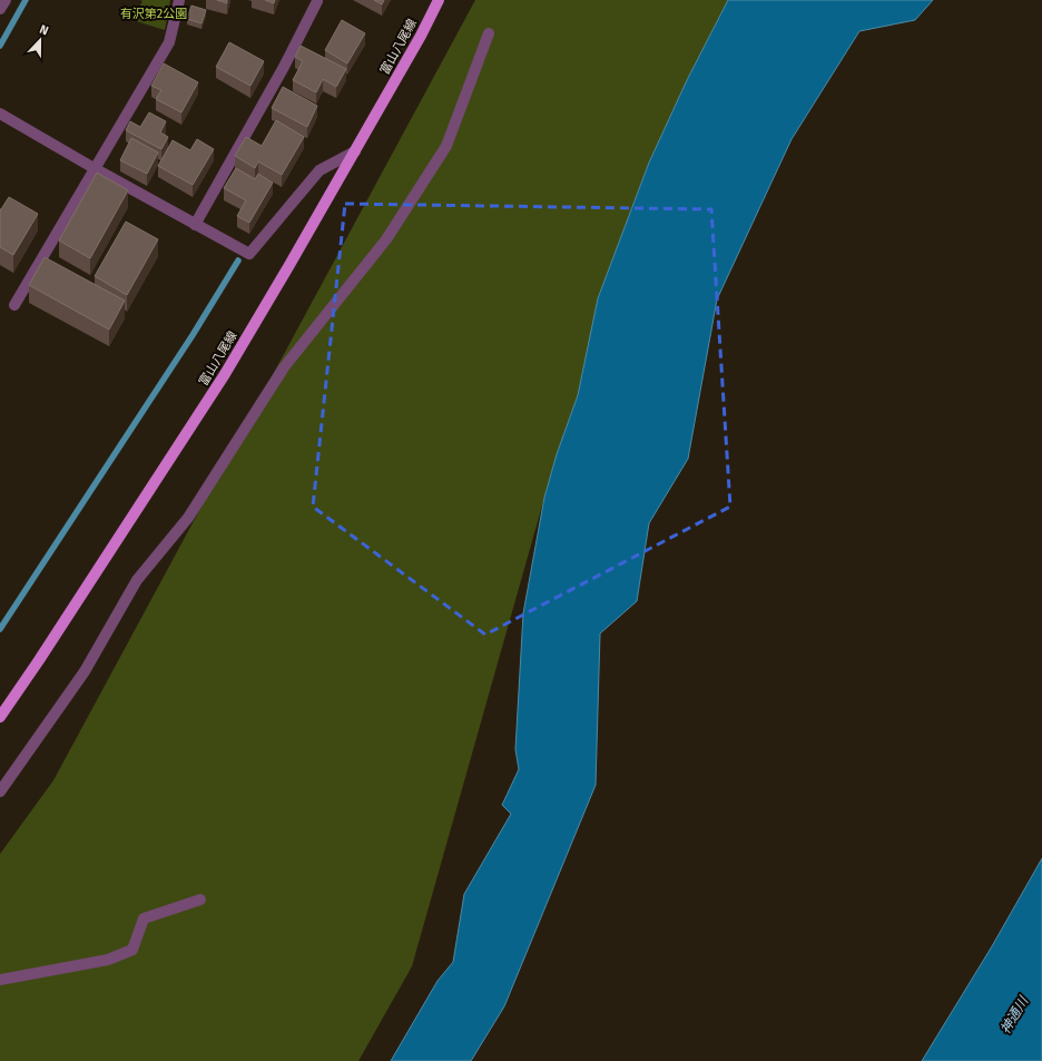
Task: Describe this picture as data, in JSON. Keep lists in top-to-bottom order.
{
  "streets": {
    "main road": ["富山八尾線"]
  },
  "water": ["神通川"],
  "parks": ["有沢第2公園"],
  "north": "top"
}
